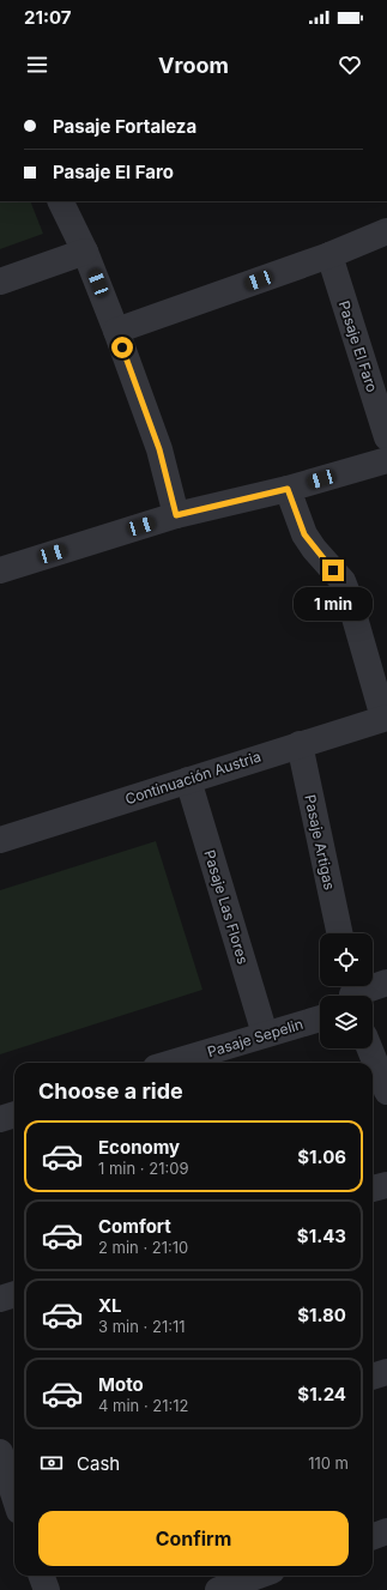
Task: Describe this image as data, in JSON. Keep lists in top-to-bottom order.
{
  "streets": {
    "street": [
      "Pasaje El Faro",
      "Continuación Austria",
      "Pasaje Artigas",
      "Pasaje Las Flores",
      "Pasaje Sepelin"
    ]
  },
  "crossings": [
    ["Continuación Austria", "Pasaje Artigas"],
    ["Continuación Austria", "Pasaje Las Flores"],
    ["Pasaje Las Flores", "Pasaje Sepelin"]
  ],
  "page": {
    "status": "21:07",
    "header": "Vroom",
    "banner": ["Pasaje Fortaleza", "Pasaje El Faro"],
    "bubble": "1 min",
    "heading": "Choose a ride",
    "list": [
      {
        "name": "Economy",
        "note": "1 min · 21:09",
        "value": "$1.06"
      },
      {
        "name": "Comfort",
        "note": "2 min · 21:10",
        "value": "$1.43"
      },
      {
        "name": "XL",
        "note": "3 min · 21:11",
        "value": "$1.80"
      },
      {
        "name": "Moto",
        "note": "4 min · 21:12",
        "value": "$1.24"
      }
    ],
    "pay": ["Cash", "110 m"],
    "buttons": "Confirm"
  }
}
